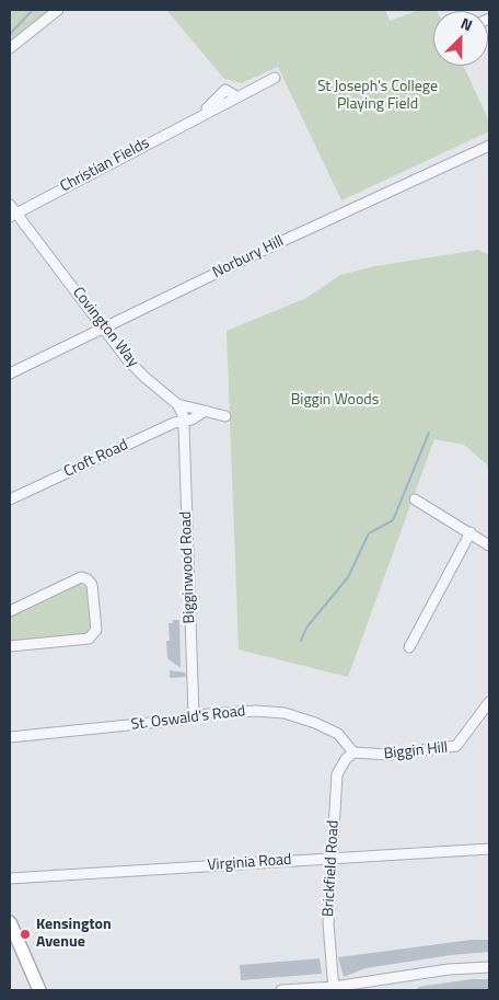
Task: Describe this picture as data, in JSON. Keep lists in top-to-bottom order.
{
  "streets": {
    "street": [
      "Christian Fields",
      "Norbury Hill",
      "Covington Way",
      "Croft Road",
      "Bigginwood Road",
      "St. Oswald's Road",
      "Biggin Hill",
      "Virginia Road",
      "Brickfield Road"
    ]
  },
  "crossings": [
    ["Christian Fields", "Covington Way"],
    ["Norbury Hill", "Covington Way"],
    ["Covington Way", "Croft Road"],
    ["Covington Way", "Bigginwood Road"],
    ["Croft Road", "Bigginwood Road"],
    ["Bigginwood Road", "St. Oswald's Road"],
    ["St. Oswald's Road", "Biggin Hill"],
    ["St. Oswald's Road", "Brickfield Road"],
    ["Biggin Hill", "Brickfield Road"],
    ["Virginia Road", "Brickfield Road"]
  ],
  "parks": ["St Joseph's College Playing Field", "Biggin Woods"],
  "places": ["Kensington Avenue"],
  "north": "top right"
}
